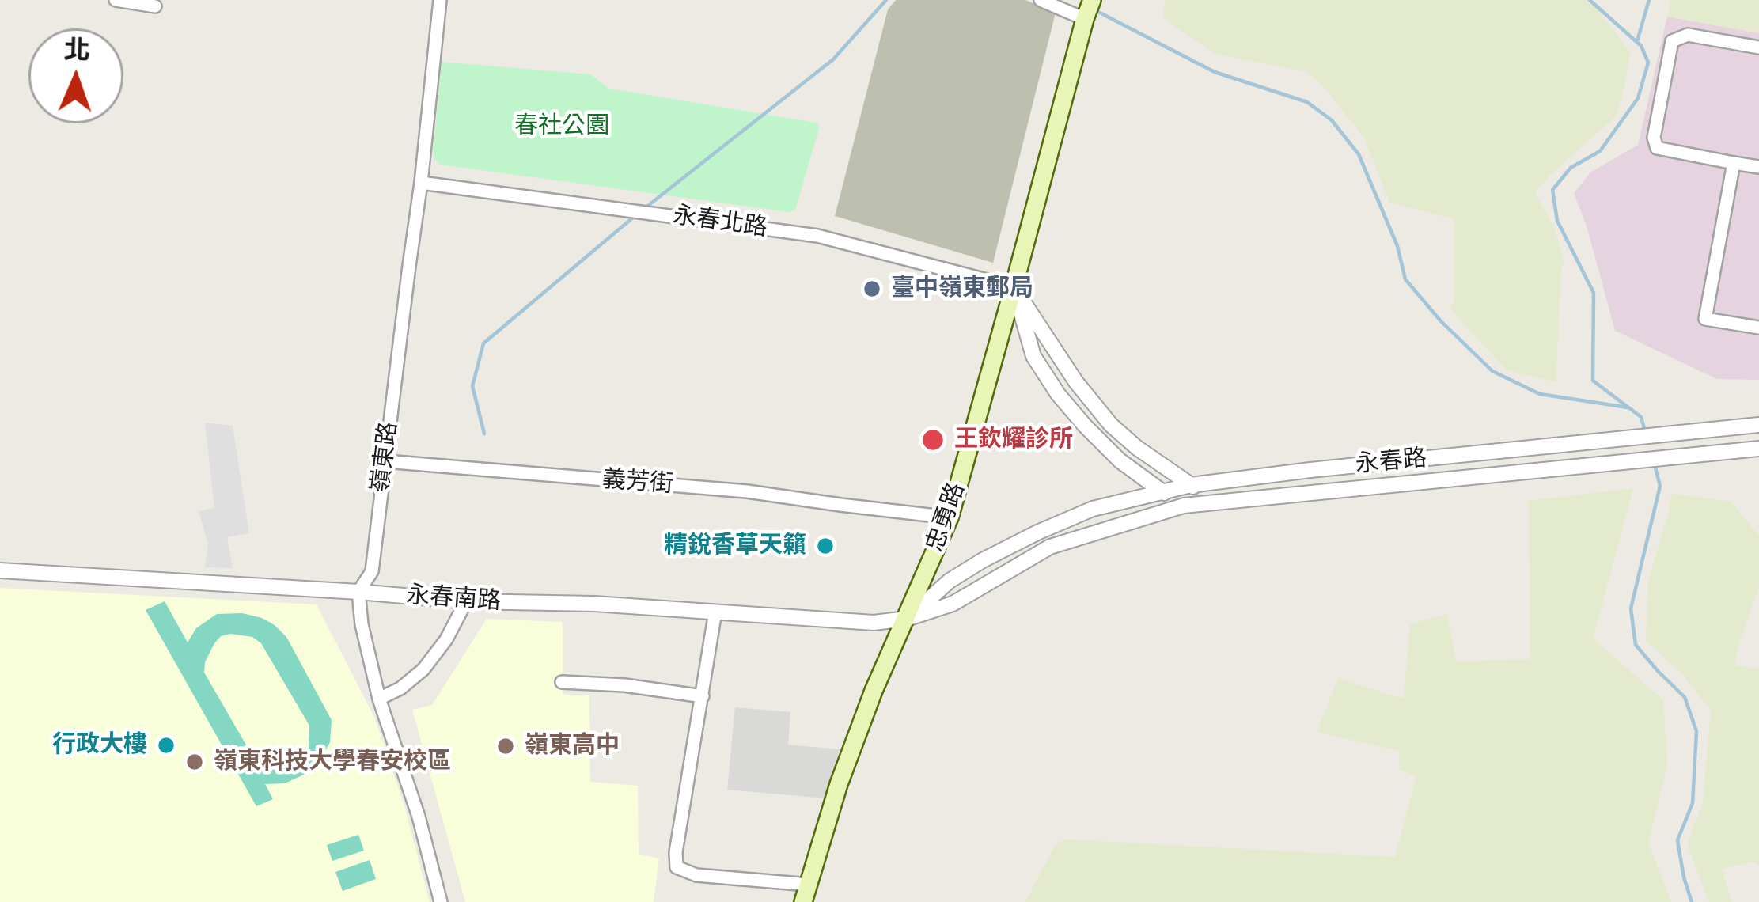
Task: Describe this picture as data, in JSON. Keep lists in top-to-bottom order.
{
  "streets": {
    "main road": ["忠勇路"],
    "street": [
      "永春北路",
      "嶺東路",
      "永春路",
      "義芳街",
      "永春南路"
    ]
  },
  "crossings": [
    ["永春北路", "嶺東路"],
    ["永春北路", "忠勇路"],
    ["嶺東路", "義芳街"],
    ["嶺東路", "永春南路"],
    ["永春路", "永春南路"],
    ["義芳街", "忠勇路"],
    ["忠勇路", "永春南路"]
  ],
  "parks": ["春社公園"],
  "places": [
    "臺中嶺東郵局",
    "王欽耀診所",
    "精銳香草天籟",
    "行政大樓",
    "嶺東高中",
    "嶺東科技大學春安校區"
  ],
  "north": "top"
}
